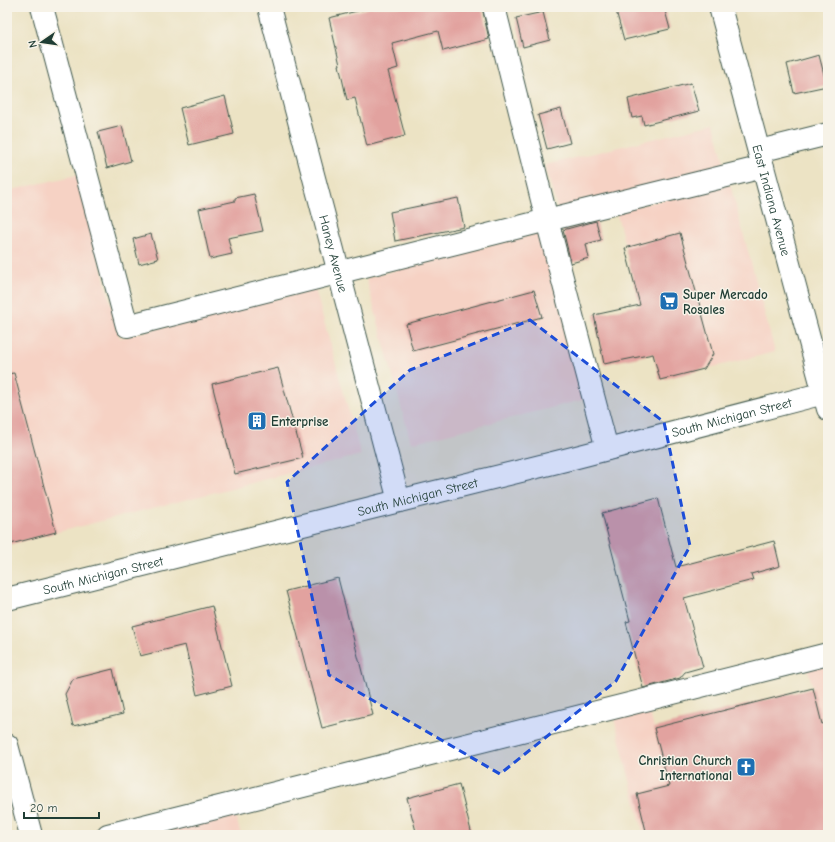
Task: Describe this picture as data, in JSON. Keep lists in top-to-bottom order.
{
  "streets": {
    "street": ["East Indiana Avenue", "Haney Avenue", "South Michigan Street"]
  },
  "crossings": [
    ["East Indiana Avenue", "South Michigan Street"],
    ["Haney Avenue", "South Michigan Street"]
  ],
  "places": {
    "supermarket": ["Super Mercado Rosales"],
    "building": ["Enterprise"],
    "church": ["Christian Church International"]
  },
  "scale_bar": "20 m",
  "north": "left"
}
